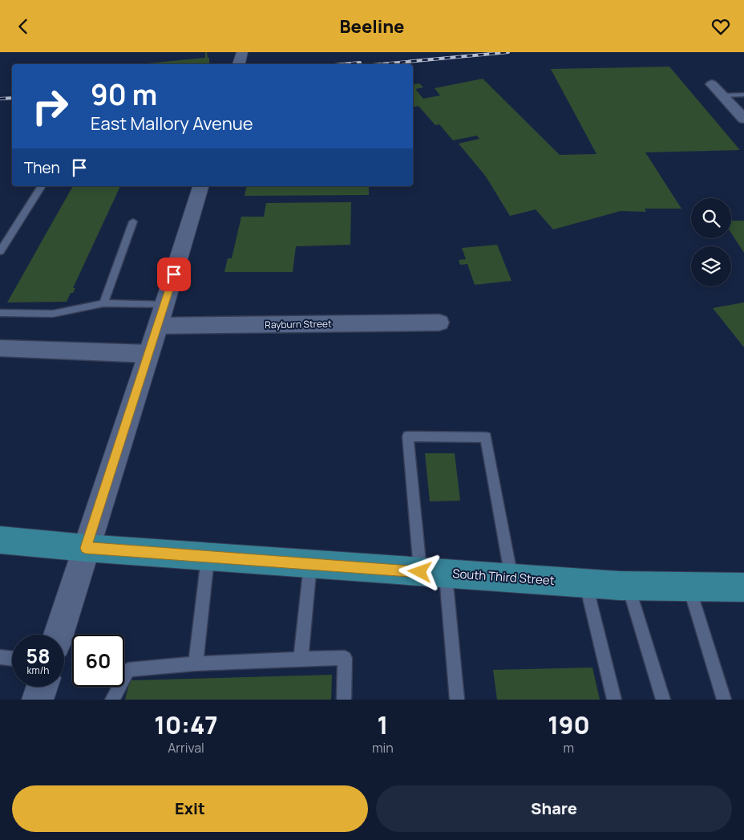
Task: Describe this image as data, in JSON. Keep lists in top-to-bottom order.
{
  "streets": {
    "main road": ["South Third Street"],
    "street": ["Rayburn Street"]
  },
  "page": {
    "header": "Beeline",
    "turn": ["90 m", "East Mallory Avenue"],
    "then": "Then",
    "speed": "58 km/h",
    "limit": "60",
    "eta": [
      "10:47",
      "Arrival",
      "1",
      "min",
      "190",
      "m"
    ],
    "buttons": ["Exit", "Share"]
  }
}
